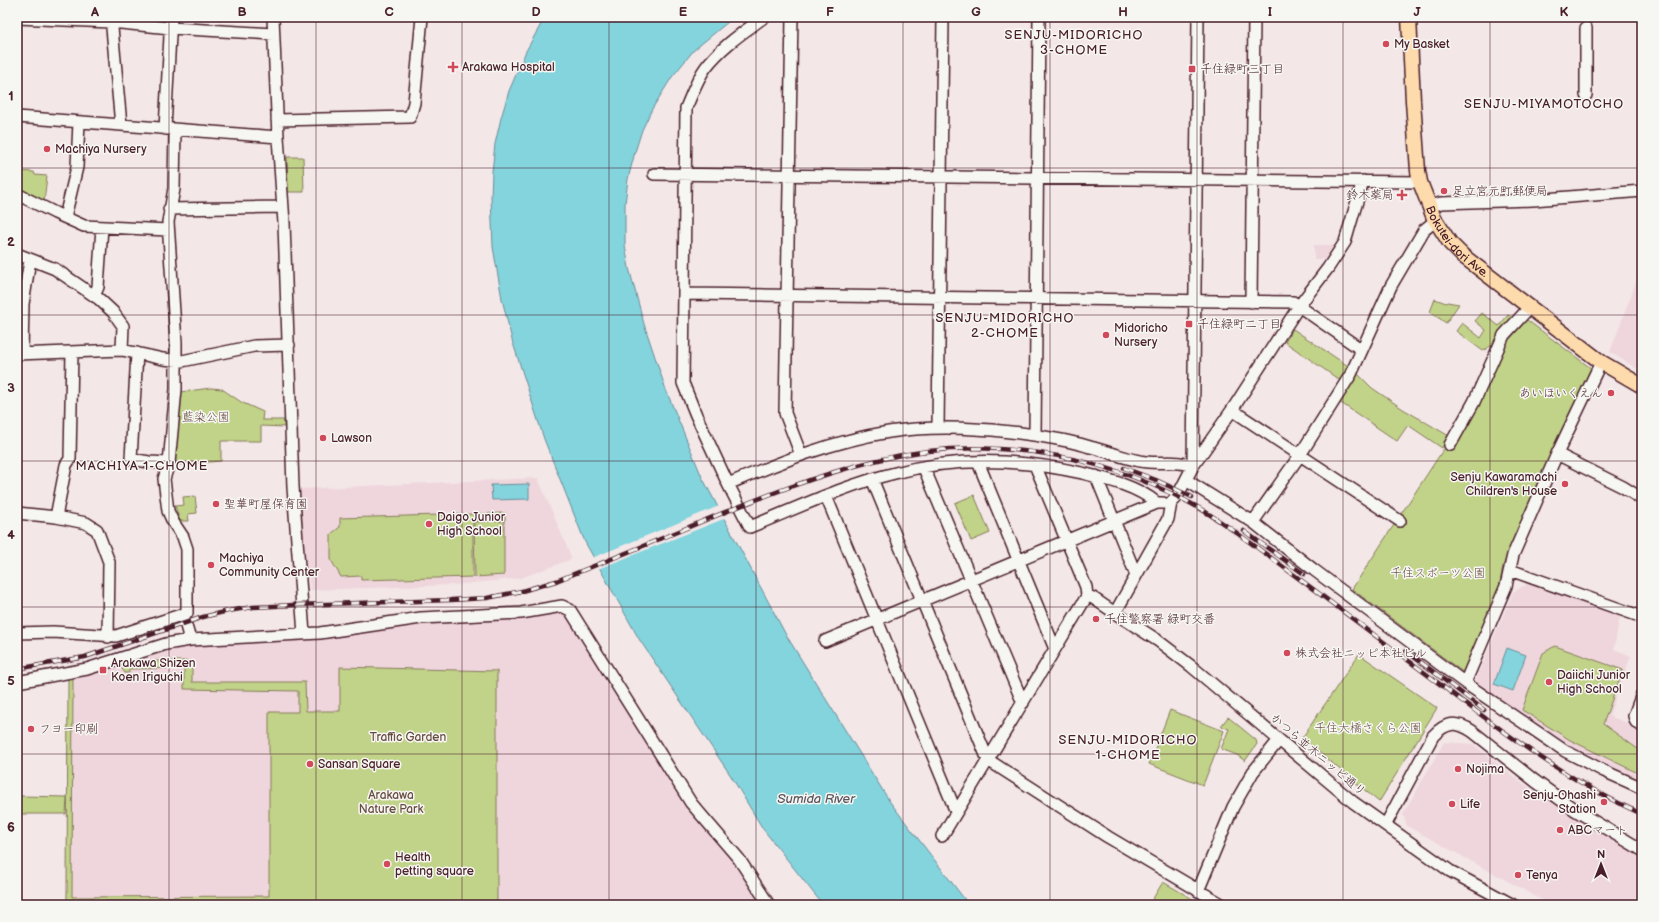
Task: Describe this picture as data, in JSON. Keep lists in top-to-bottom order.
{
  "streets": {
    "main road": ["Bokutei-dori Ave."],
    "street": ["かつら並木ニッピ通り"]
  },
  "districts": [
    "SENJU-MIDORICHO 3-CHOME",
    "SENJU-MIYAMOTOCHO",
    "SENJU-MIDORICHO 2-CHOME",
    "MACHIYA 1-CHOME",
    "SENJU-MIDORICHO 1-CHOME"
  ],
  "water": ["Sumida River"],
  "parks": [
    "藍染公園",
    "千住スポーツ公園",
    "千住大橋さくら公園",
    "Traffic Garden",
    "Arakawa Nature Park"
  ],
  "places": {
    "other": [
      "My Basket",
      "Machiya Nursery",
      "足立宮元町郵便局",
      "Midoricho Nursery",
      "あいほいくえん",
      "Lawson",
      "Senju Kawaramachi Children's House",
      "聖華町屋保育園",
      "Daigo Junior High School",
      "Machiya Community Center",
      "千住警察署 緑町交番",
      "株式会社ニッピ本社ビル",
      "Daiichi Junior High School",
      "フヨー印刷",
      "Sansan Square",
      "Nojima",
      "Senju-Ohashi Station",
      "Life",
      "ABCマート",
      "Health petting square",
      "Tenya"
    ],
    "health": ["Arakawa Hospital", "鈴木薬局"],
    "transit": ["千住緑町三丁目", "千住緑町二丁目", "Arakawa Shizen Koen Iriguchi"]
  },
  "north": "top",
  "grid": {
    "columns": [
      "A",
      "B",
      "C",
      "D",
      "E",
      "F",
      "G",
      "H",
      "I",
      "J",
      "K"
    ],
    "rows": [
      "1",
      "2",
      "3",
      "4",
      "5",
      "6"
    ]
  }
}
